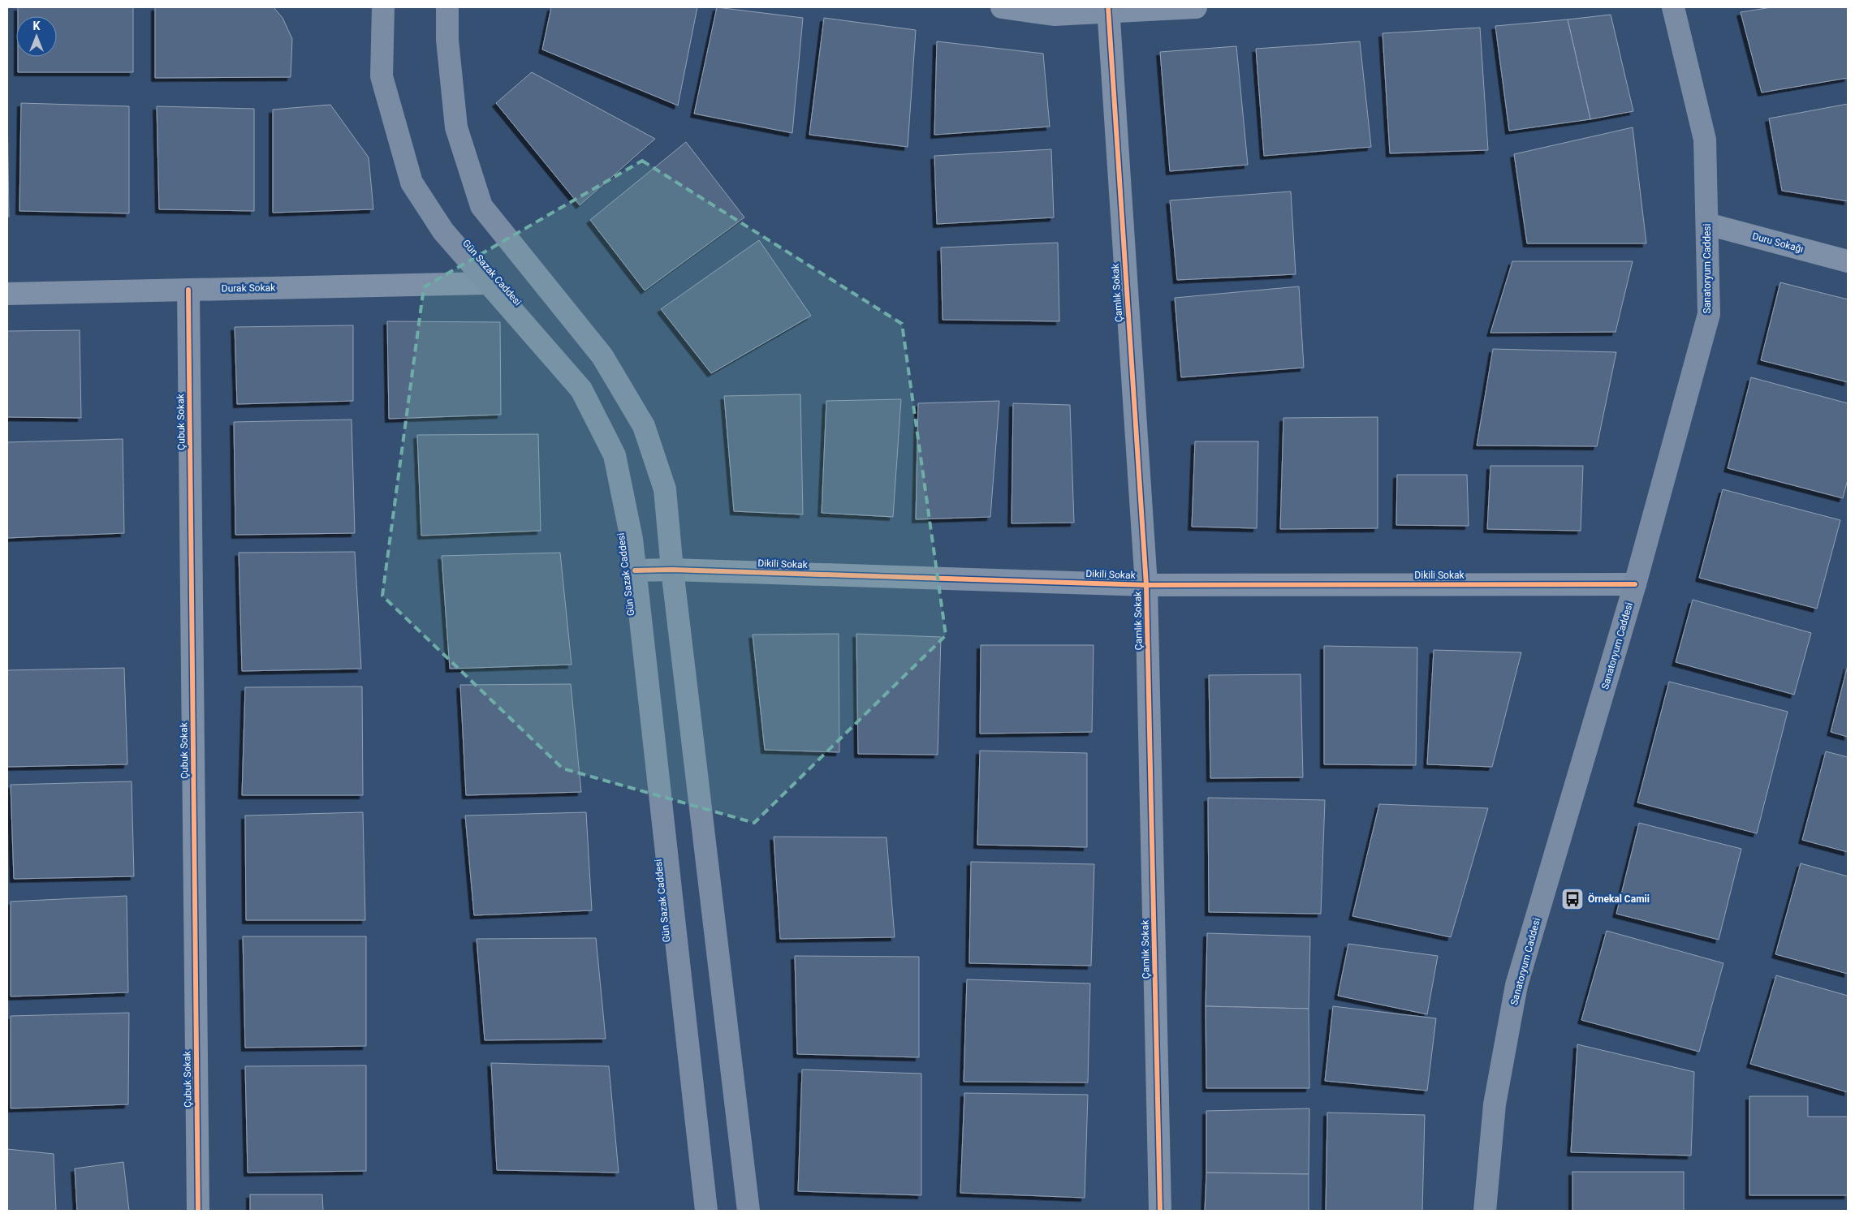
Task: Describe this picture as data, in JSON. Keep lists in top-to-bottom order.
{
  "streets": {
    "main road": ["Sanatoryum Caddesi", "Gün Sazak Caddesi"],
    "street": [
      "Duru Sokağı",
      "Durak Sokak",
      "Çamlık Sokak",
      "Çubuk Sokak",
      "Dikili Sokak"
    ]
  },
  "crossings": [
    ["Duru Sokağı", "Sanatoryum Caddesi"],
    ["Sanatoryum Caddesi", "Dikili Sokak"],
    ["Gün Sazak Caddesi", "Durak Sokak"],
    ["Gün Sazak Caddesi", "Dikili Sokak"],
    ["Durak Sokak", "Çubuk Sokak"],
    ["Çamlık Sokak", "Dikili Sokak"]
  ],
  "places": {
    "bus stop": ["Örnekal Camii"]
  },
  "north": "top"
}
